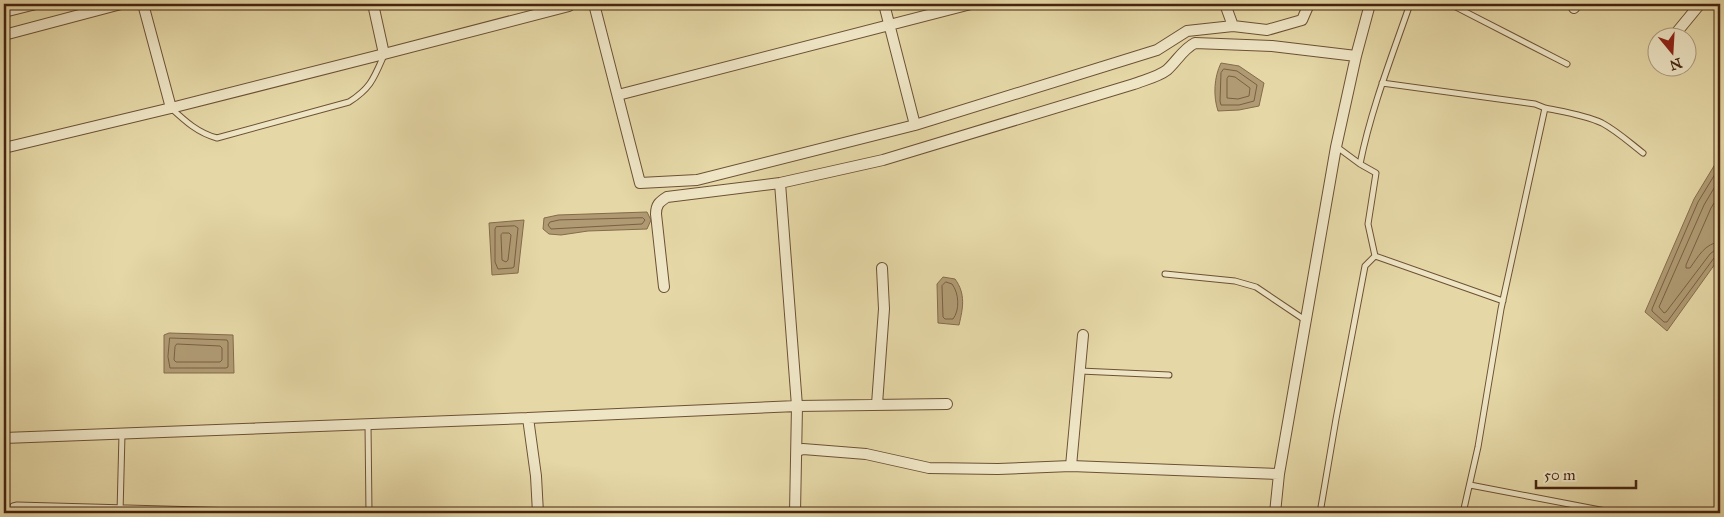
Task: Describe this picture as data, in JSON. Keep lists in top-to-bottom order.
{
  "scale_bar": "50 m",
  "north": "bottom"
}
